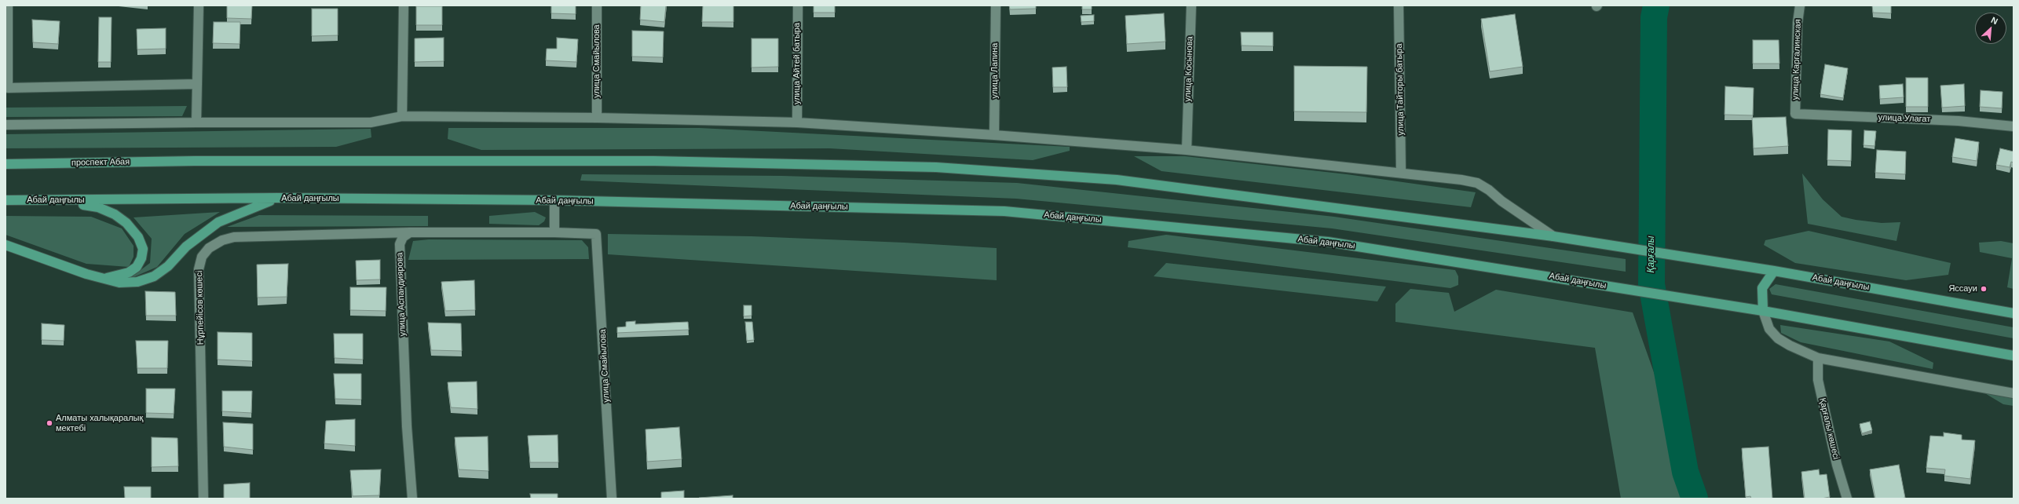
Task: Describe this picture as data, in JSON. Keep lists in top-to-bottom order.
{
  "streets": {
    "main road": ["проспект Абая", "Абай даңғылы"],
    "street": [
      "улица Каргалинская",
      "улица Смайылова",
      "улица Айтей батыра",
      "улица Косынова",
      "улица Лапина",
      "улица Тайторы батыра",
      "улица Улагат",
      "улица Аспандиярова",
      "Нұрпейісов көшесі",
      "Қарғалы көшесі"
    ]
  },
  "crossings": [
    ["улица Каргалинская", "улица Улагат"],
    ["проспект Абая", "Абай даңғылы"],
    ["улица Аспандиярова", "Нұрпейісов көшесі"]
  ],
  "water": ["Қарғалы"],
  "places": ["Яссауи", "Алматы халықаралық мектебі"],
  "north": "top right"
}
